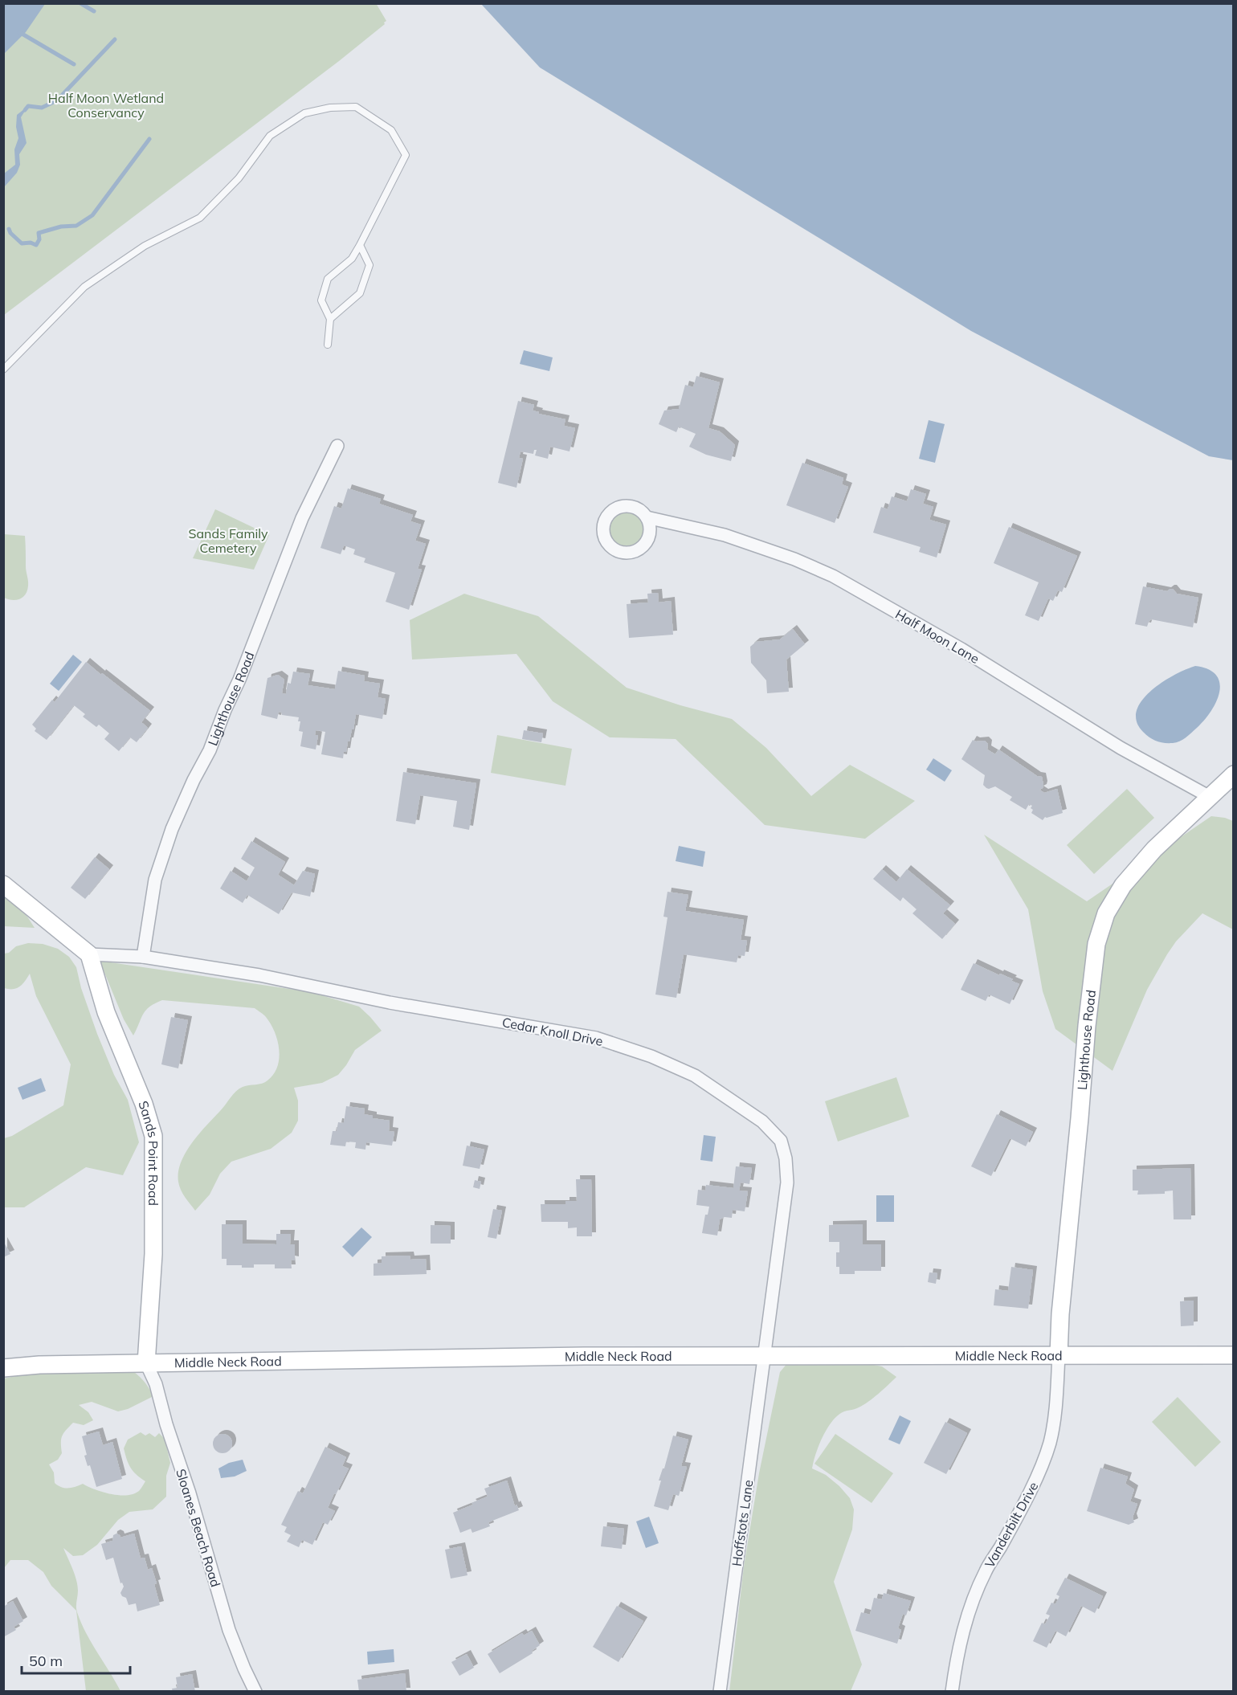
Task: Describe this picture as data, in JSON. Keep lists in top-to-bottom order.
{
  "streets": {
    "street": [
      "Half Moon Lane",
      "Lighthouse Road",
      "Cedar Knoll Drive",
      "Sands Point Road",
      "Middle Neck Road",
      "Hoffstots Lane",
      "Vanderbilt Drive",
      "Sloanes Beach Road"
    ]
  },
  "crossings": [
    ["Half Moon Lane", "Lighthouse Road"],
    ["Lighthouse Road", "Cedar Knoll Drive"],
    ["Lighthouse Road", "Middle Neck Road"],
    ["Lighthouse Road", "Vanderbilt Drive"],
    ["Cedar Knoll Drive", "Middle Neck Road"],
    ["Cedar Knoll Drive", "Hoffstots Lane"],
    ["Sands Point Road", "Middle Neck Road"],
    ["Sands Point Road", "Sloanes Beach Road"],
    ["Middle Neck Road", "Hoffstots Lane"],
    ["Middle Neck Road", "Vanderbilt Drive"],
    ["Middle Neck Road", "Sloanes Beach Road"]
  ],
  "parks": ["Half Moon Wetland Conservancy", "Sands Family Cemetery"],
  "scale_bar": "50 m"
}
